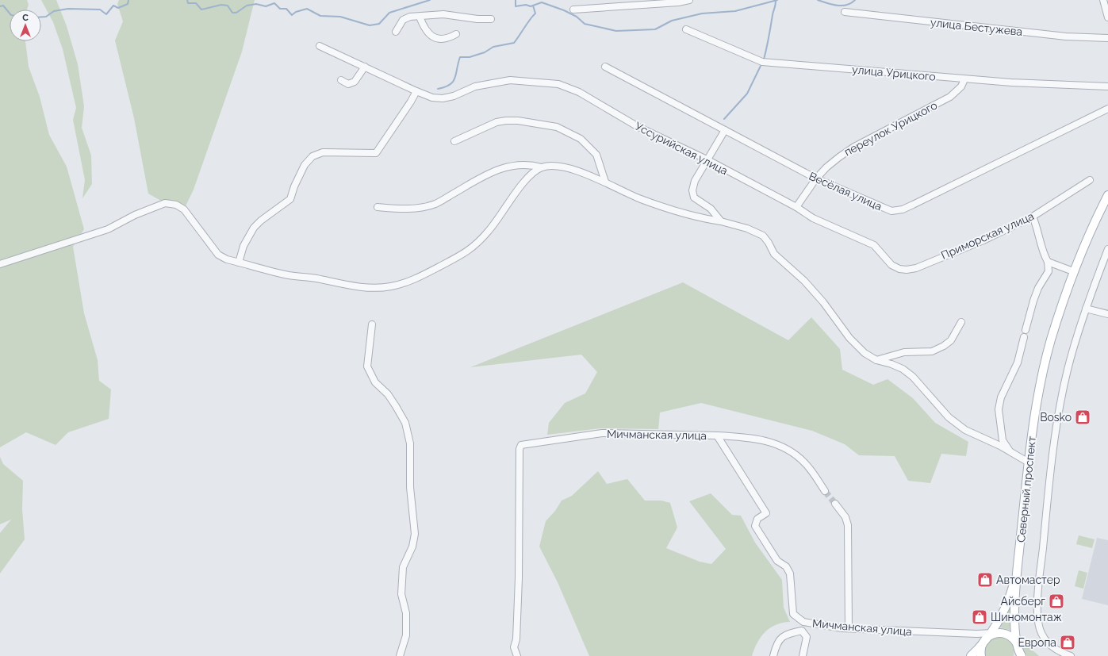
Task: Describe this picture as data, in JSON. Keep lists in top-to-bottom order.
{
  "streets": {
    "main road": ["Северный проспект"],
    "street": [
      "улица Бестужева",
      "улица Урицкого",
      "переулок Урицкого",
      "Уссурийская улица",
      "Весёлая улица",
      "Приморская улица",
      "Мичманская улица"
    ]
  },
  "crossings": [
    ["улица Урицкого", "переулок Урицкого"],
    ["переулок Урицкого", "Уссурийская улица"],
    ["переулок Урицкого", "Весёлая улица"],
    ["Уссурийская улица", "Приморская улица"]
  ],
  "places": {
    "shop": [
      "Bosko",
      "Автомастер",
      "Айсберг",
      "Шиномонтаж",
      "Европа"
    ]
  },
  "north": "top"
}
